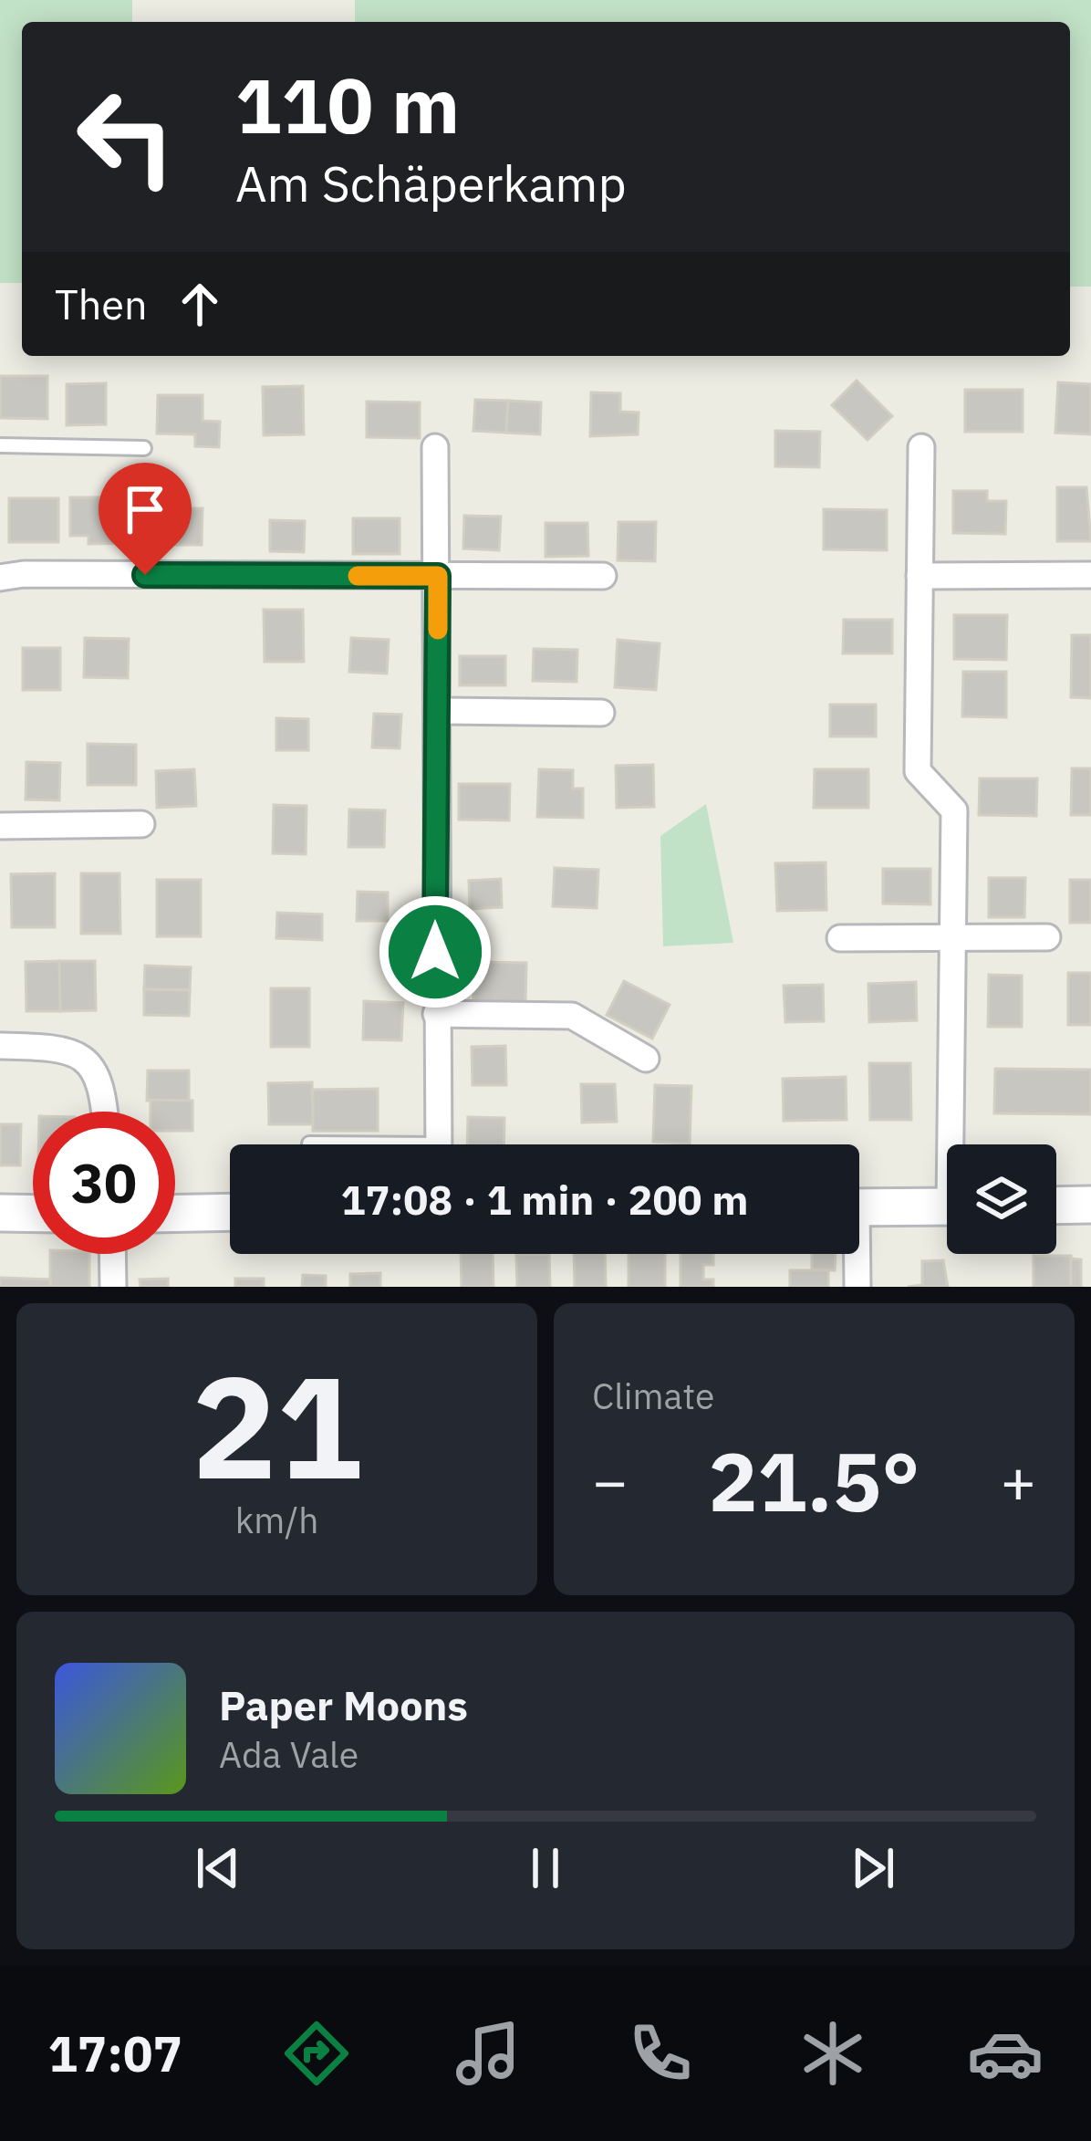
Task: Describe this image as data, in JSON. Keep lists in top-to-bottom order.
{
  "page": {
    "turn": ["110 m", "Am Schäperkamp"],
    "then": "Then",
    "limit": "30",
    "trip": "17:08 · 1 min · 200 m",
    "tile": [
      ["21", "km/h"],
      "Climate"
    ],
    "heat": ["−", "21.5°", "+"],
    "song": ["Paper Moons", "Ada Vale"],
    "tabs": "17:07"
  }
}
